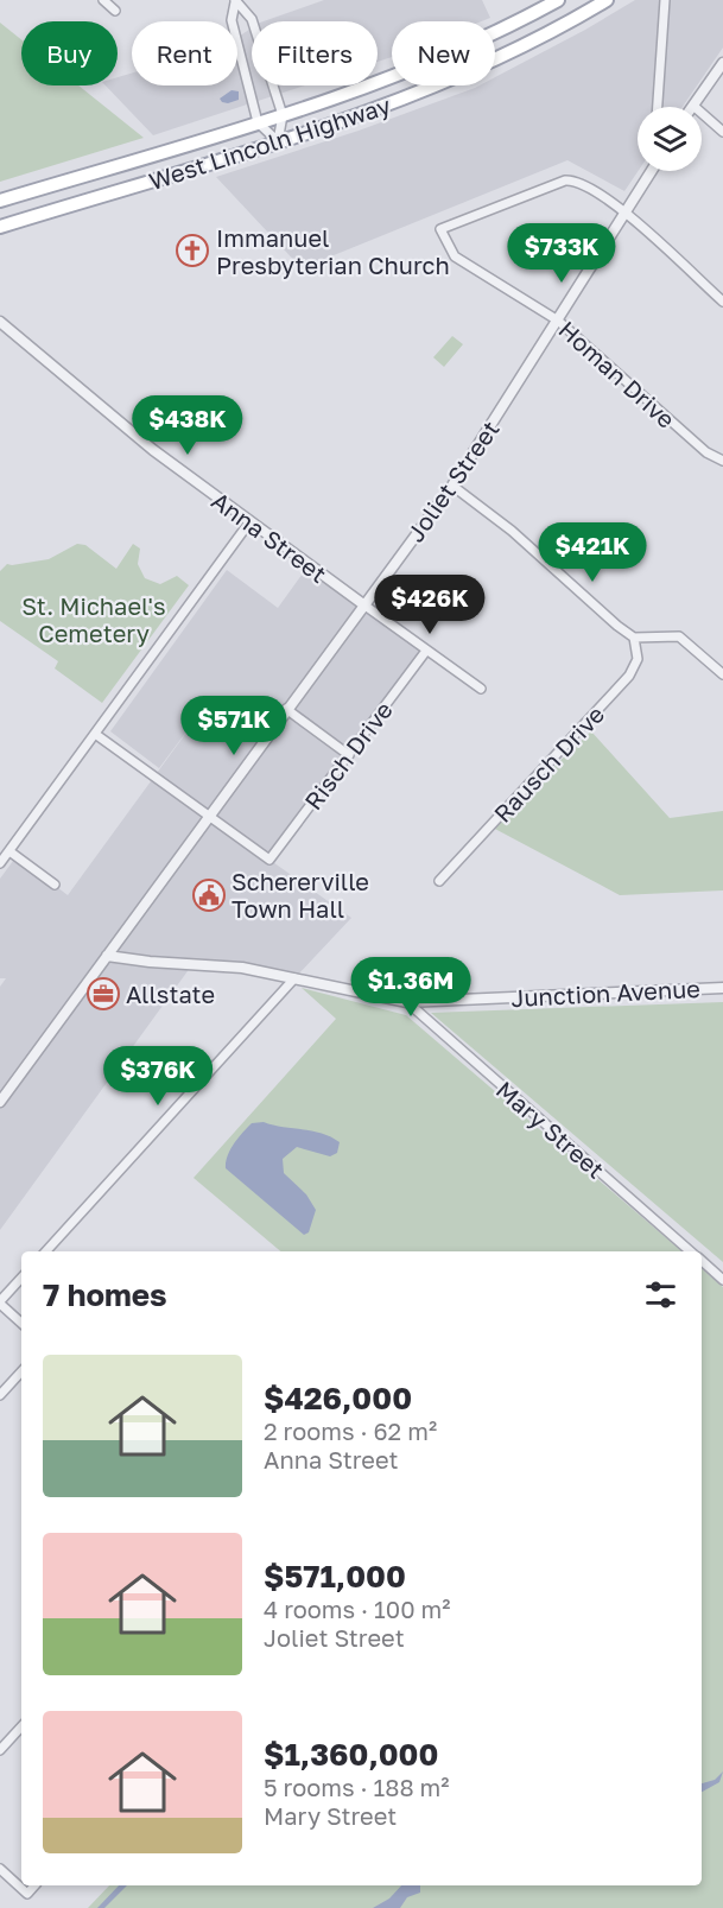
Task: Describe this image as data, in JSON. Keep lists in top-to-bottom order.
{
  "streets": {
    "main road": ["West Lincoln Highway"],
    "street": [
      "Homan Drive",
      "Joliet Street",
      "Anna Street",
      "Risch Drive",
      "Rausch Drive",
      "Junction Avenue",
      "Mary Street"
    ]
  },
  "crossings": [
    ["Homan Drive", "Joliet Street"],
    ["Joliet Street", "Anna Street"],
    ["Joliet Street", "Risch Drive"],
    ["Joliet Street", "Junction Avenue"],
    ["Anna Street", "Risch Drive"],
    ["Junction Avenue", "Mary Street"]
  ],
  "parks": ["St. Michael's Cemetery"],
  "places": {
    "church": ["Immanuel Presbyterian Church"],
    "public building": ["Schererville Town Hall"],
    "office": ["Allstate"]
  },
  "page": {
    "chip": [
      "Buy",
      "Rent",
      "Filters",
      "New"
    ],
    "price": [
      "$733K",
      "$438K",
      "$421K",
      "$426K",
      "$571K",
      "$1.36M",
      "$376K"
    ],
    "heading": "7 homes",
    "list": [
      {
        "name": "$426,000",
        "note": "2 rooms · 62 m² · Anna Street"
      },
      {
        "name": "$571,000",
        "note": "4 rooms · 100 m² · Joliet Street"
      },
      {
        "name": "$1,360,000",
        "note": "5 rooms · 188 m² · Mary Street"
      }
    ]
  }
}
